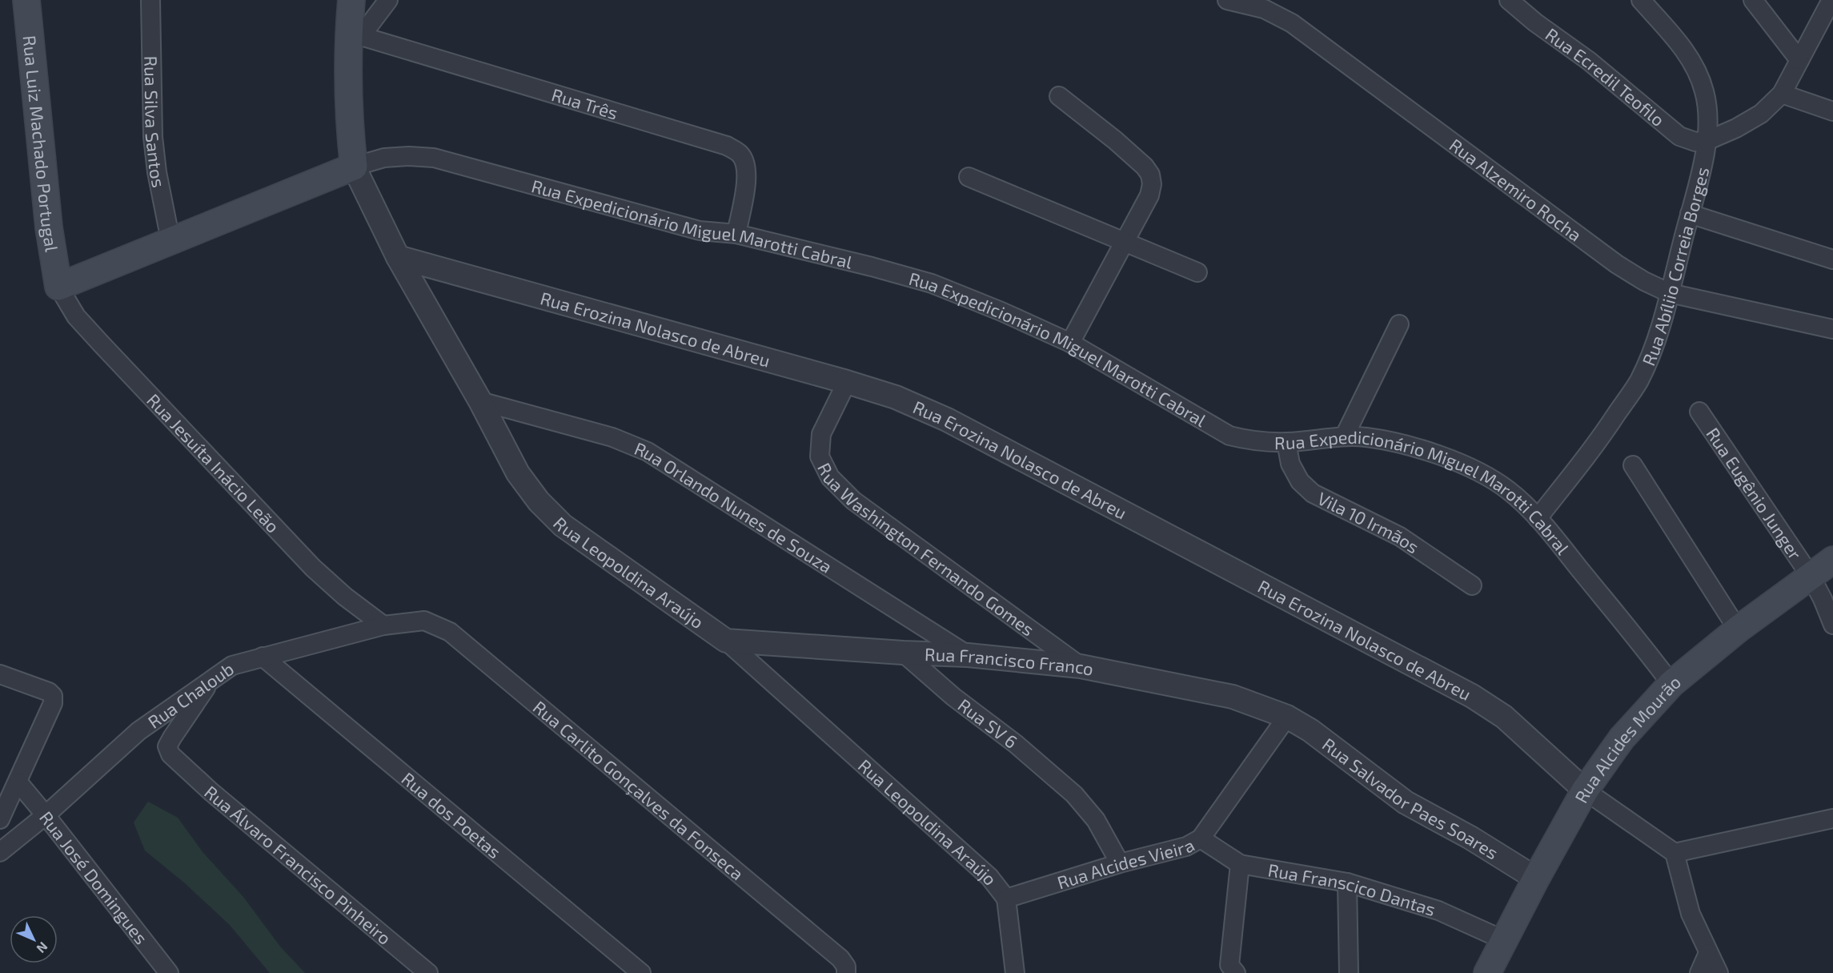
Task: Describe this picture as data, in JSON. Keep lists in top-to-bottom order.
{
  "streets": {
    "main road": ["Rua Luiz Machado Portugal", "Rua Alcides Mourão"],
    "street": [
      "Rua Ecredil Teofilo",
      "Rua Três",
      "Rua Silva Santos",
      "Rua Alzemiro Rocha",
      "Rua Expedicionário Miguel Marotti Cabral",
      "Rua Abíliio Correia Borges",
      "Rua Erozina Nolasco de Abreu",
      "Rua Jesuíta Inácio Leão",
      "Rua Eugênio Junger",
      "Rua Orlando Nunes de Souza",
      "Vila 10 Irmãos",
      "Rua Washington Fernando Gomes",
      "Rua Leopoldina Araújo",
      "Rua Francisco Franco",
      "Rua Chaloub",
      "Rua SV 6",
      "Rua Carlito Gonçalves da Fonseca",
      "Rua Salvador Paes Soares",
      "Rua dos Poetas",
      "Rua Alcides Vieira",
      "Rua Álvaro Francisco Pinheiro",
      "Rua José Domingues",
      "Rua Franscico Dantas"
    ]
  },
  "crossings": [
    ["Rua Ecredil Teofilo", "Rua Abíliio Correia Borges"],
    ["Rua Três", "Rua Expedicionário Miguel Marotti Cabral"],
    ["Rua Luiz Machado Portugal", "Rua Jesuíta Inácio Leão"],
    ["Rua Alzemiro Rocha", "Rua Abíliio Correia Borges"],
    ["Rua Expedicionário Miguel Marotti Cabral", "Rua Abíliio Correia Borges"],
    ["Rua Expedicionário Miguel Marotti Cabral", "Vila 10 Irmãos"],
    ["Rua Expedicionário Miguel Marotti Cabral", "Rua Leopoldina Araújo"],
    ["Rua Expedicionário Miguel Marotti Cabral", "Rua Alcides Mourão"],
    ["Rua Erozina Nolasco de Abreu", "Rua Washington Fernando Gomes"],
    ["Rua Erozina Nolasco de Abreu", "Rua Leopoldina Araújo"],
    ["Rua Erozina Nolasco de Abreu", "Rua Alcides Mourão"],
    ["Rua Jesuíta Inácio Leão", "Rua Chaloub"],
    ["Rua Eugênio Junger", "Rua Alcides Mourão"],
    ["Rua Orlando Nunes de Souza", "Rua Leopoldina Araújo"],
    ["Rua Orlando Nunes de Souza", "Rua Francisco Franco"],
    ["Rua Washington Fernando Gomes", "Rua Francisco Franco"],
    ["Rua Leopoldina Araújo", "Rua Francisco Franco"],
    ["Rua Leopoldina Araújo", "Rua Alcides Vieira"],
    ["Rua Francisco Franco", "Rua SV 6"],
    ["Rua Francisco Franco", "Rua Salvador Paes Soares"],
    ["Rua Francisco Franco", "Rua Alcides Vieira"],
    ["Rua Chaloub", "Rua Carlito Gonçalves da Fonseca"],
    ["Rua Chaloub", "Rua dos Poetas"],
    ["Rua Chaloub", "Rua Álvaro Francisco Pinheiro"],
    ["Rua Chaloub", "Rua José Domingues"],
    ["Rua SV 6", "Rua Alcides Vieira"],
    ["Rua Alcides Mourão", "Rua Salvador Paes Soares"],
    ["Rua Alcides Mourão", "Rua Franscico Dantas"],
    ["Rua Salvador Paes Soares", "Rua Alcides Vieira"],
    ["Rua Alcides Vieira", "Rua Franscico Dantas"]
  ],
  "north": "bottom right"
}
